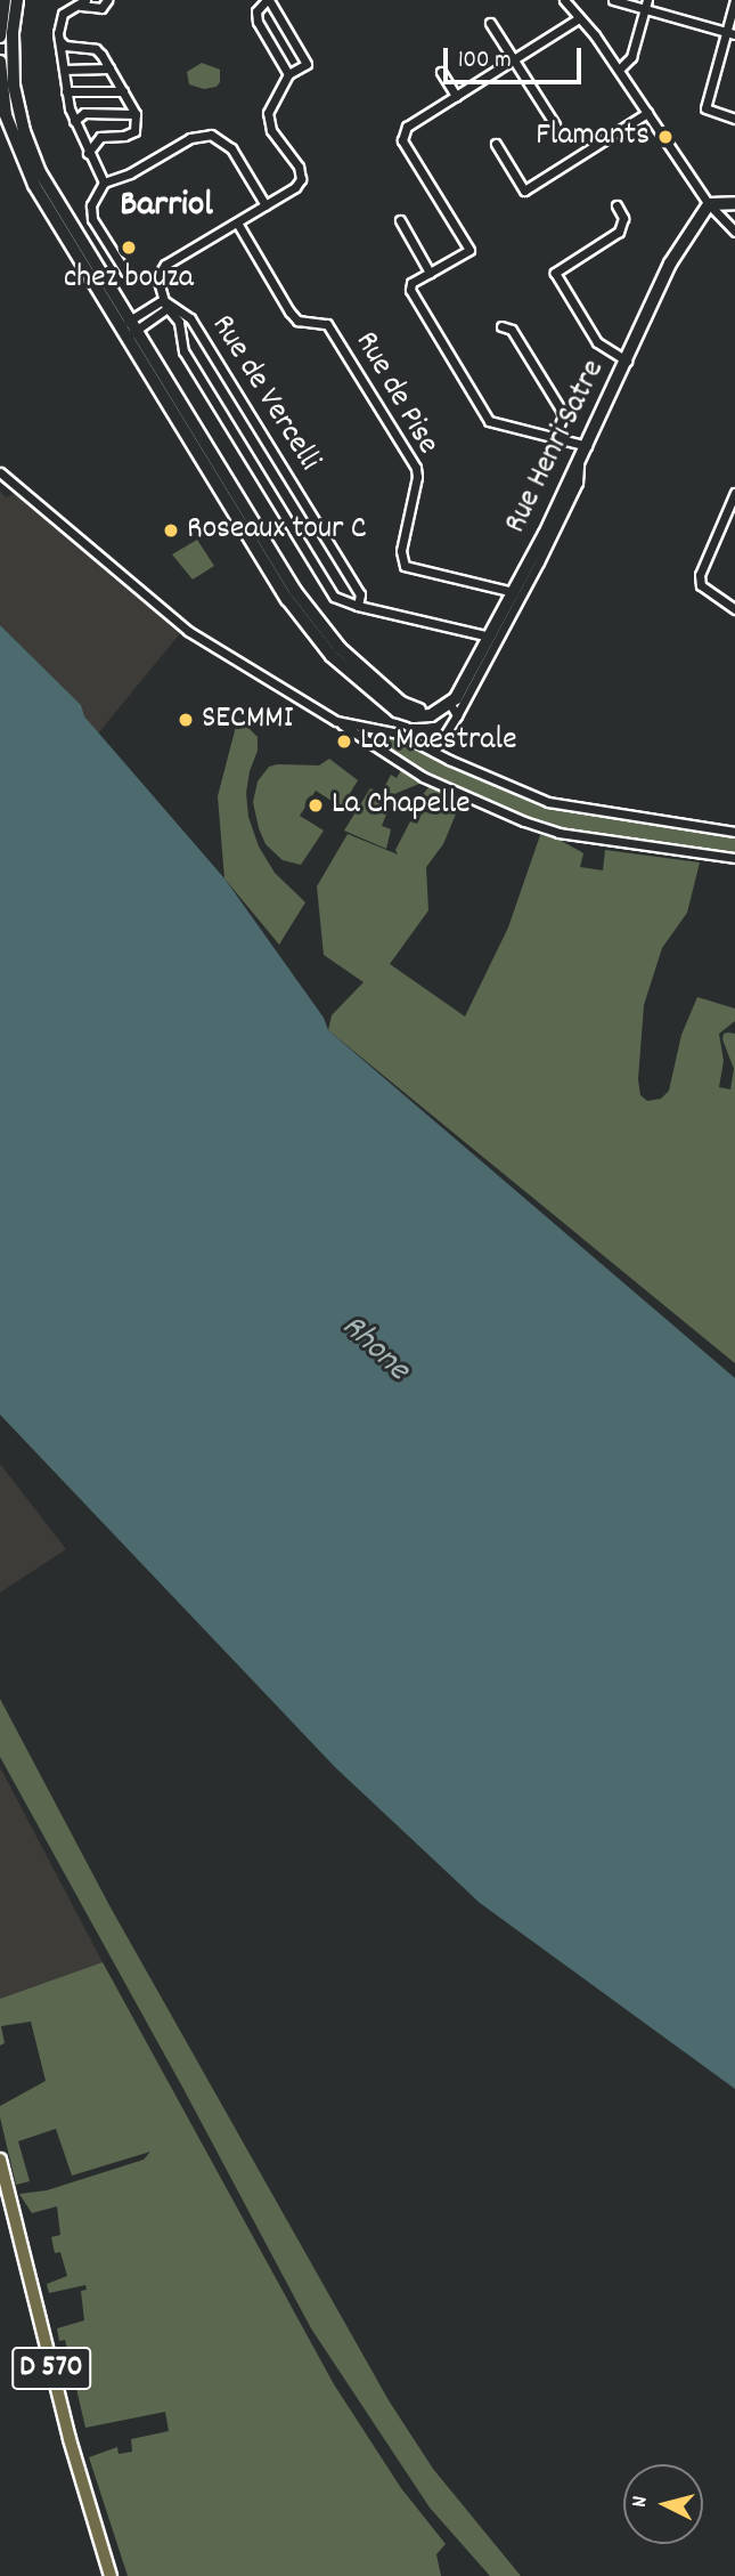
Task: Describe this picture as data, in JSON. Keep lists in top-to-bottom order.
{
  "streets": {
    "main road": ["D 570"],
    "street": ["Rue de Vercelli", "Rue de Pise", "Rue Henri Satre"]
  },
  "crossings": [
    ["Rue de Vercelli", "Rue Henri Satre"],
    ["Rue de Pise", "Rue Henri Satre"]
  ],
  "districts": ["Barriol"],
  "water": ["Rhone"],
  "places": [
    "Flamants",
    "chez bouza",
    "Roseaux tour C",
    "SECMMI",
    "La Maestrale",
    "La Chapelle"
  ],
  "scale_bar": "100 m",
  "north": "left"
}
